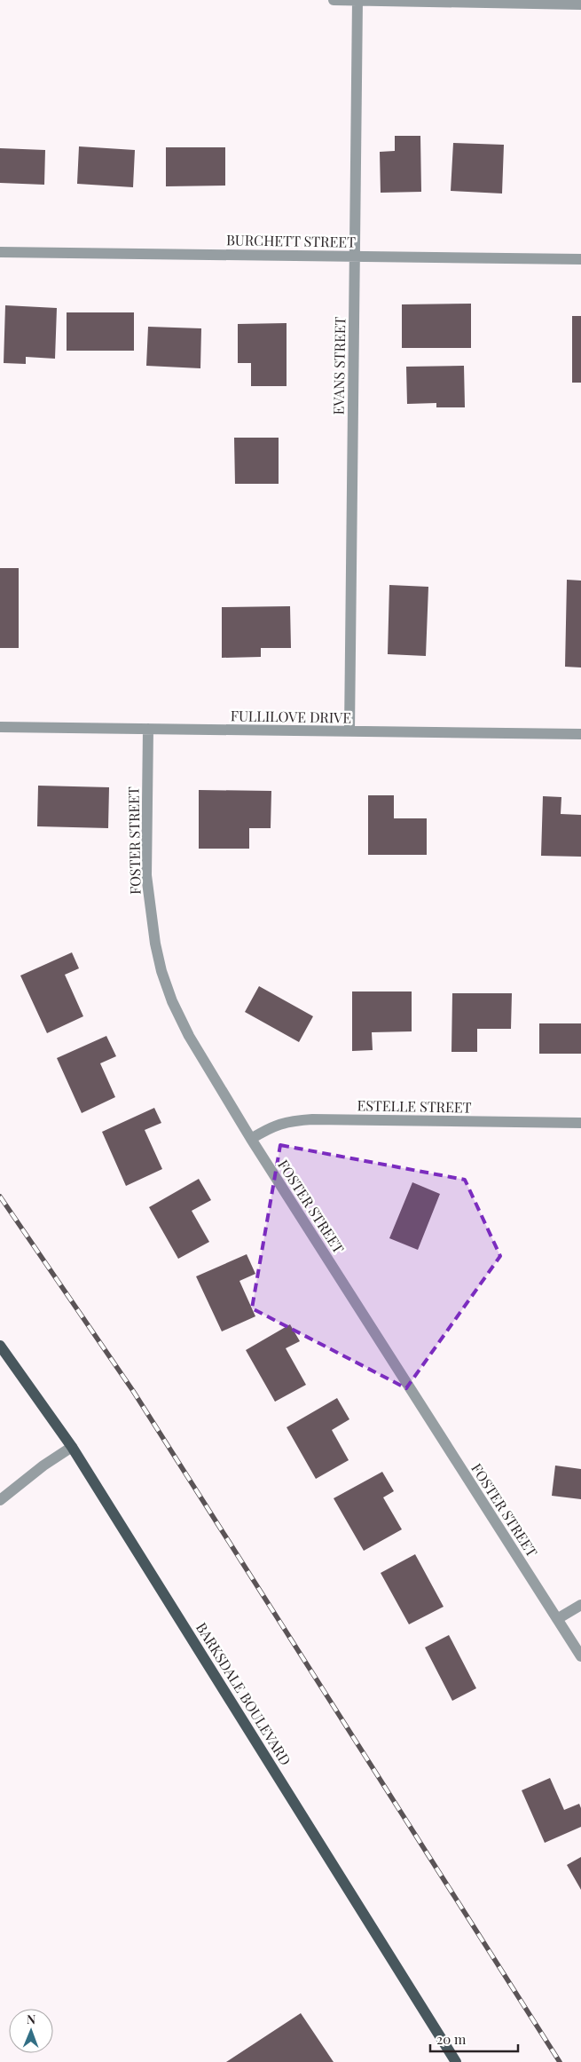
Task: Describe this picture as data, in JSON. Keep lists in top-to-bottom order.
{
  "streets": {
    "main road": ["BARKSDALE BOULEVARD"],
    "street": [
      "BURCHETT STREET",
      "EVANS STREET",
      "FULLILOVE DRIVE",
      "FOSTER STREET",
      "ESTELLE STREET"
    ]
  },
  "crossings": [
    ["BURCHETT STREET", "EVANS STREET"],
    ["EVANS STREET", "FULLILOVE DRIVE"],
    ["FULLILOVE DRIVE", "FOSTER STREET"],
    ["FOSTER STREET", "ESTELLE STREET"]
  ],
  "scale_bar": "20 m",
  "north": "top"
}
